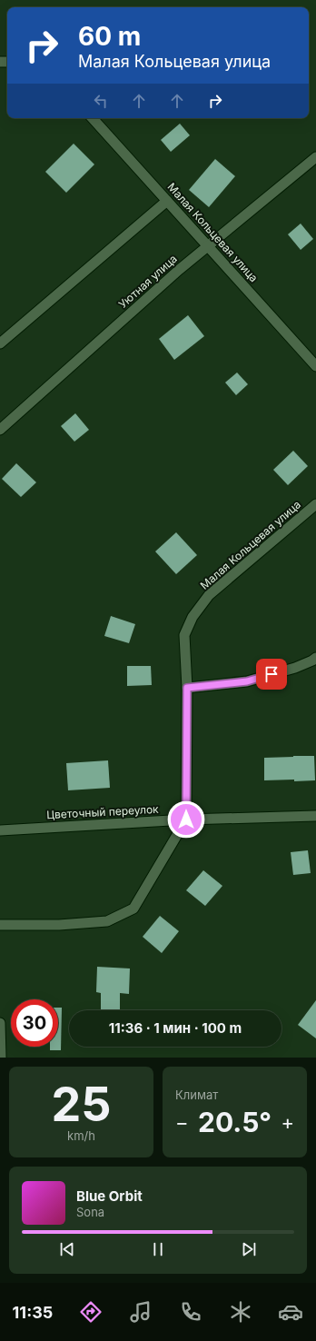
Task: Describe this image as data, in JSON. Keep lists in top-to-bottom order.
{
  "streets": {
    "street": ["Малая Кольцевая улица", "Уютная улица", "Цветочный переулок"]
  },
  "crossings": [
    ["Малая Кольцевая улица", "Уютная улица"],
    ["Малая Кольцевая улица", "Цветочный переулок"]
  ],
  "page": {
    "turn": ["60 m", "Малая Кольцевая улица"],
    "limit": "30",
    "trip": "11:36 · 1 мин · 100 m",
    "tile": [
      ["25", "km/h"],
      "Климат"
    ],
    "heat": ["−", "20.5°", "+"],
    "song": ["Blue Orbit", "Sona"],
    "tabs": "11:35"
  }
}
